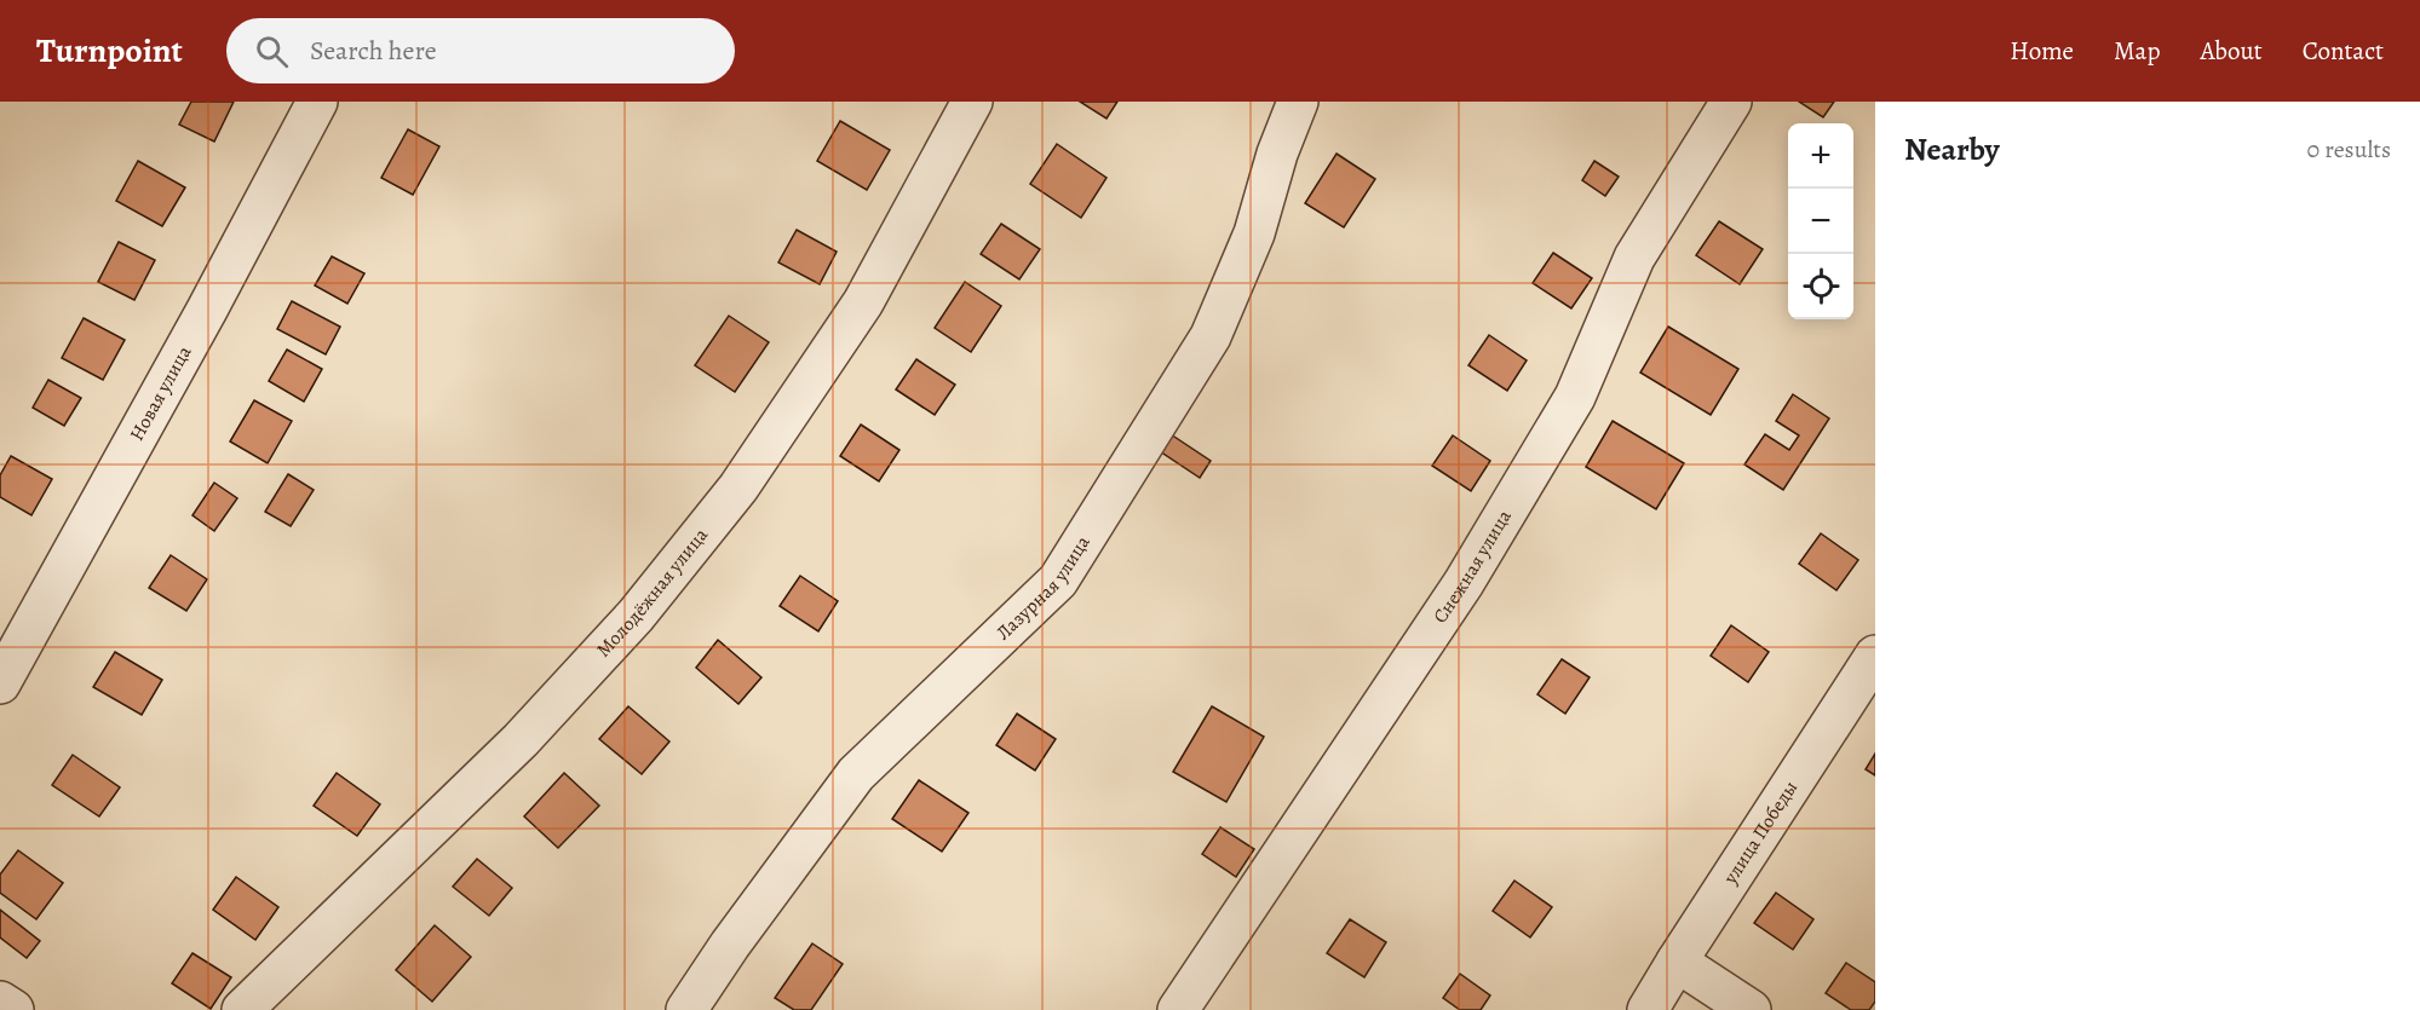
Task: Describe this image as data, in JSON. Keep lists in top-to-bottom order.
{
  "streets": {
    "street": [
      "Новая улица",
      "Снежная улица",
      "Лазурная улица",
      "Молодёжная улица",
      "улица Победы"
    ]
  },
  "page": {
    "header": "Turnpoint",
    "search": "Search here",
    "nav": [
      "Home",
      "Map",
      "About",
      "Contact"
    ],
    "heading": ["Nearby", "0 results"],
    "map_buttons": ["+", "−"]
  }
}
